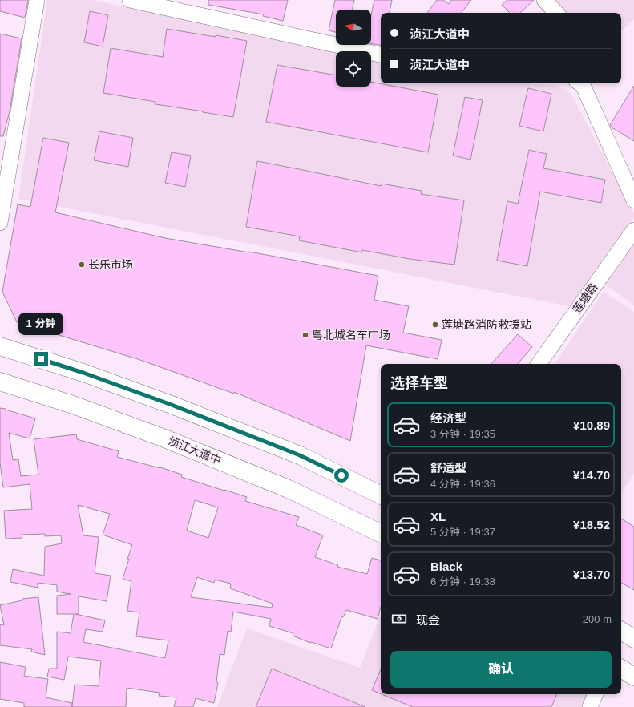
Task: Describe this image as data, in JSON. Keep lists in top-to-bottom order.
{
  "streets": {
    "main road": ["浈江大道中"],
    "street": ["莲塘路"]
  },
  "places": ["长乐市场", "莲塘路消防救援站", "粤北城名车广场"],
  "north": "left",
  "page": {
    "banner": ["浈江大道中", "浈江大道中"],
    "bubble": "1 分钟",
    "heading": "选择车型",
    "list": [
      {
        "name": "经济型",
        "note": "3 分钟 · 19:35",
        "value": "¥10.89"
      },
      {
        "name": "舒适型",
        "note": "4 分钟 · 19:36",
        "value": "¥14.70"
      },
      {
        "name": "XL",
        "note": "5 分钟 · 19:37",
        "value": "¥18.52"
      },
      {
        "name": "Black",
        "note": "6 分钟 · 19:38",
        "value": "¥13.70"
      }
    ],
    "pay": ["现金", "200 m"],
    "buttons": "确认"
  }
}
